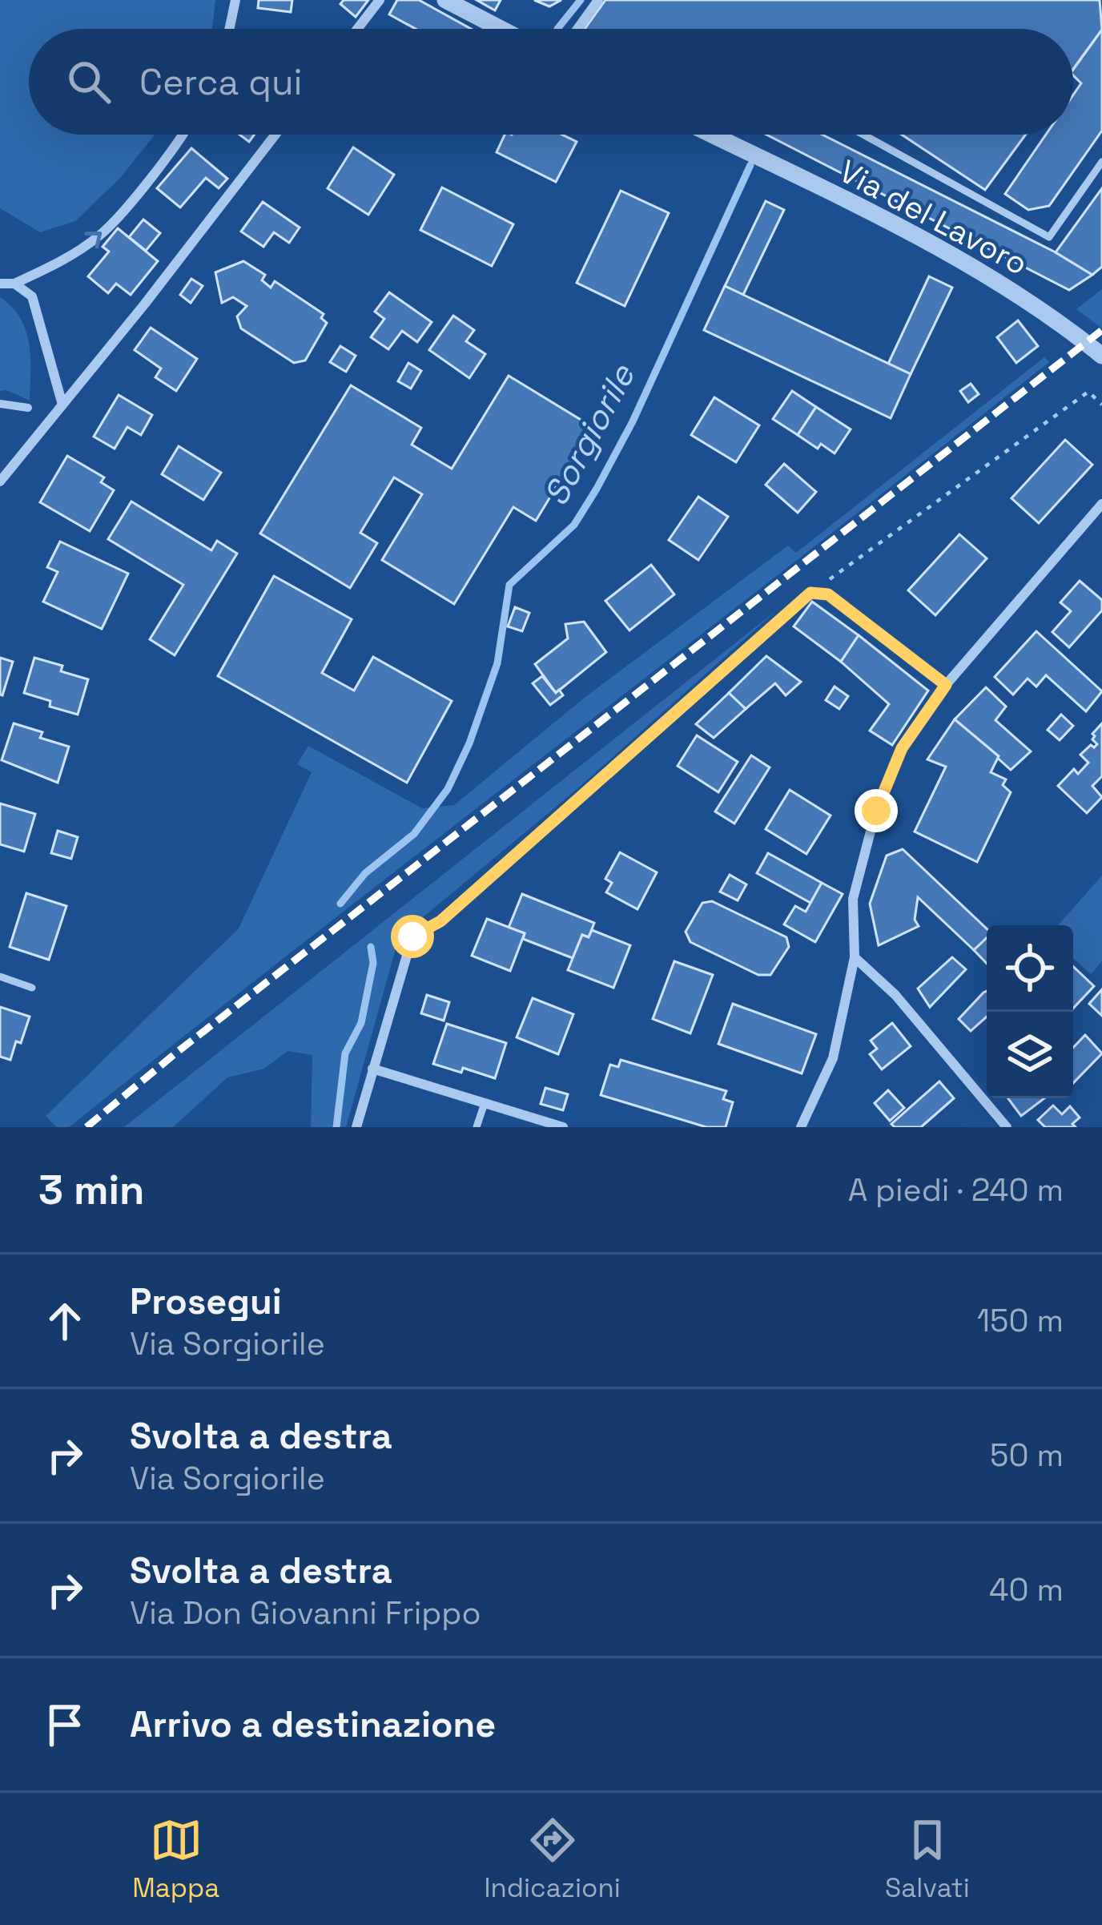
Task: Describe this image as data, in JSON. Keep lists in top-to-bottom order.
{
  "streets": {
    "street": ["Via del Lavoro"]
  },
  "water": ["Sorgiorile"],
  "page": {
    "search": "Cerca qui",
    "heading": ["3 min", "A piedi · 240 m"],
    "list": [
      ["Prosegui", "Via Sorgiorile", "150 m"],
      ["Svolta a destra", "Via Sorgiorile", "50 m"],
      ["Svolta a destra", "Via Don Giovanni Frippo", "40 m"],
      "Arrivo a destinazione"
    ],
    "nav": ["Mappa", "Indicazioni", "Salvati"]
  }
}
